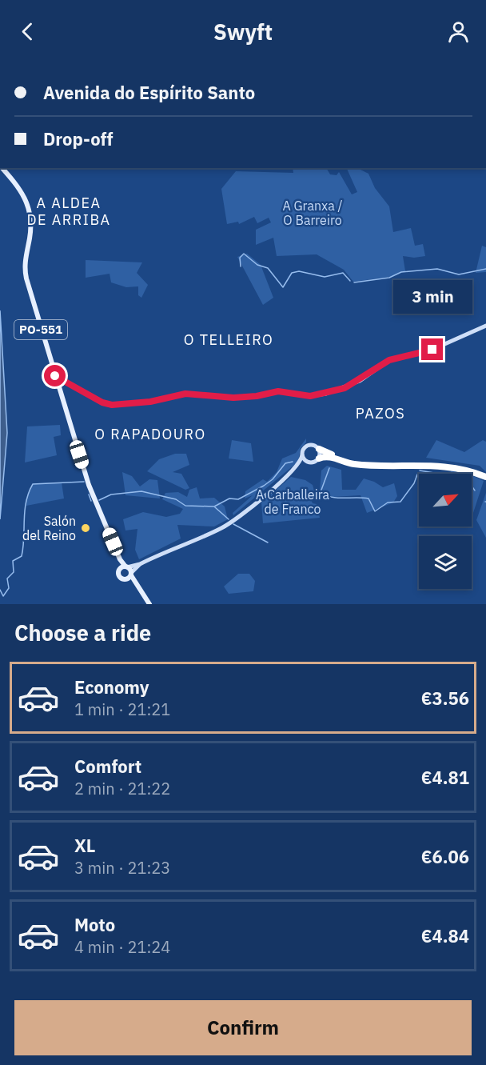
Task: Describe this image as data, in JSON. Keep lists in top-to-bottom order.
{
  "streets": {
    "main road": ["PO-551"]
  },
  "districts": [
    "A ALDEA DE ARRIBA",
    "O TELLEIRO",
    "PAZOS",
    "O RAPADOURO"
  ],
  "parks": ["A Granxa / O Barreiro", "A Carballeira de Franco"],
  "places": ["Salón del Reino"],
  "north": "top right",
  "page": {
    "header": "Swyft",
    "banner": ["Avenida do Espírito Santo", "Drop-off"],
    "bubble": "3 min",
    "heading": "Choose a ride",
    "list": [
      {
        "name": "Economy",
        "note": "1 min · 21:21",
        "value": "€3.56"
      },
      {
        "name": "Comfort",
        "note": "2 min · 21:22",
        "value": "€4.81"
      },
      {
        "name": "XL",
        "note": "3 min · 21:23",
        "value": "€6.06"
      },
      {
        "name": "Moto",
        "note": "4 min · 21:24",
        "value": "€4.84"
      }
    ],
    "buttons": "Confirm"
  }
}
